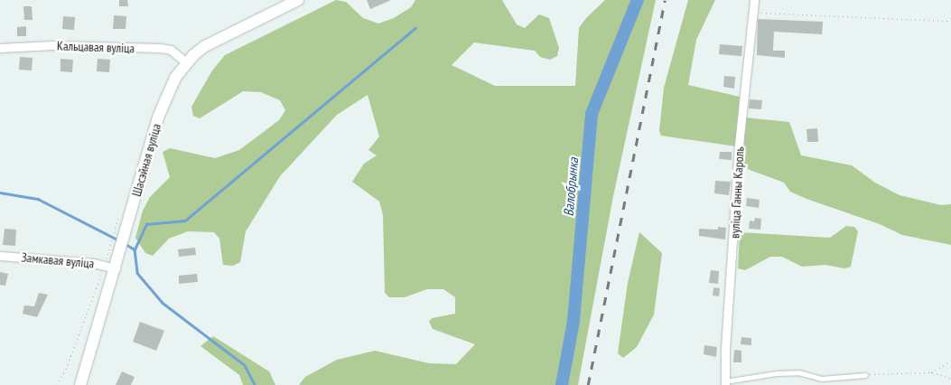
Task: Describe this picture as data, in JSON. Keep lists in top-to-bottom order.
{
  "streets": {
    "main road": ["Шасэйная вуліца"],
    "street": ["Кальцавая вуліца", "вуліца Ганны Кароль", "Замкавая вуліца"]
  },
  "crossings": [
    ["Кальцавая вуліца", "Шасэйная вуліца"],
    ["Шасэйная вуліца", "Замкавая вуліца"]
  ],
  "water": ["Валобрынка"]
}
